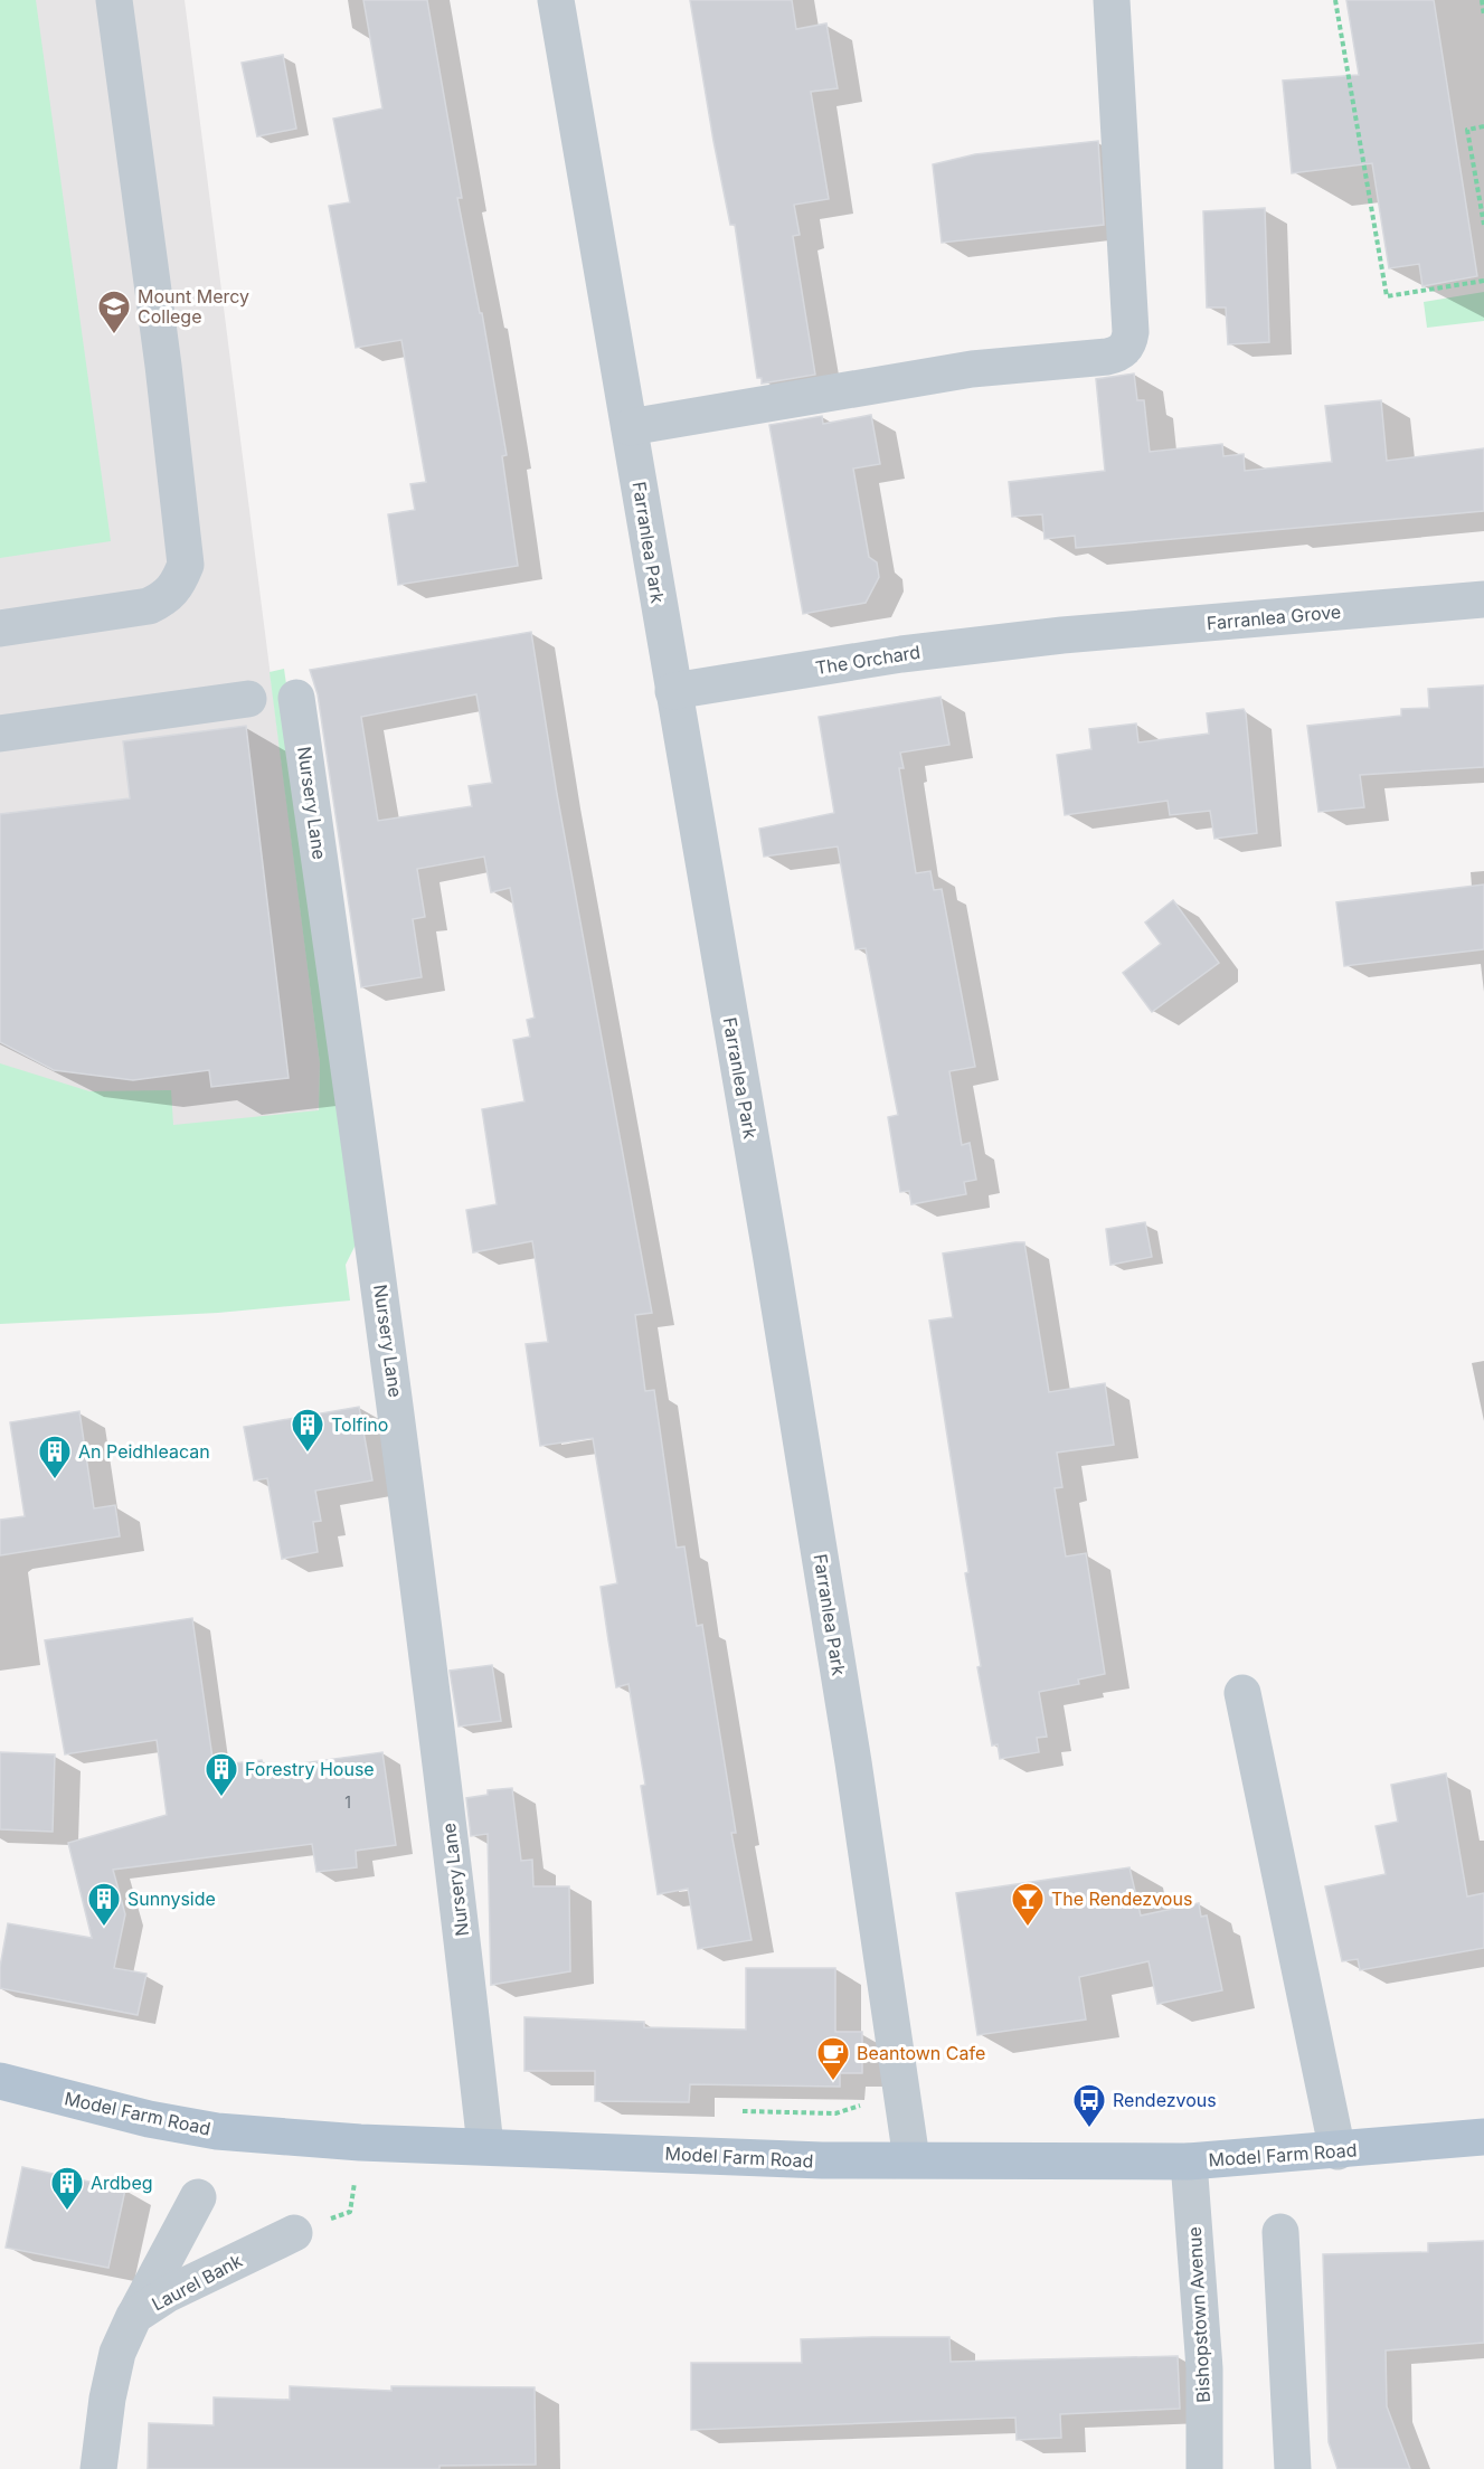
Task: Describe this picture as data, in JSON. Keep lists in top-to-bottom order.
{
  "streets": {
    "main road": ["Model Farm Road"],
    "street": [
      "Farranlea Park",
      "Farranlea Grove",
      "The Orchard",
      "Nursery Lane",
      "Laurel Bank",
      "Bishopstown Avenue"
    ]
  },
  "crossings": [
    ["Farranlea Park", "The Orchard"],
    ["Farranlea Park", "Model Farm Road"],
    ["Farranlea Grove", "The Orchard"],
    ["Nursery Lane", "Model Farm Road"],
    ["Model Farm Road", "Bishopstown Avenue"]
  ],
  "places": {
    "school or university": ["Mount Mercy College"],
    "building": [
      "Tolfino",
      "An Peidhleacan",
      "Forestry House",
      "Sunnyside",
      "Ardbeg"
    ],
    "bar": ["The Rendezvous"],
    "cafe": ["Beantown Cafe"],
    "bus stop": ["Rendezvous"]
  },
  "house_numbers": ["1"]
}
